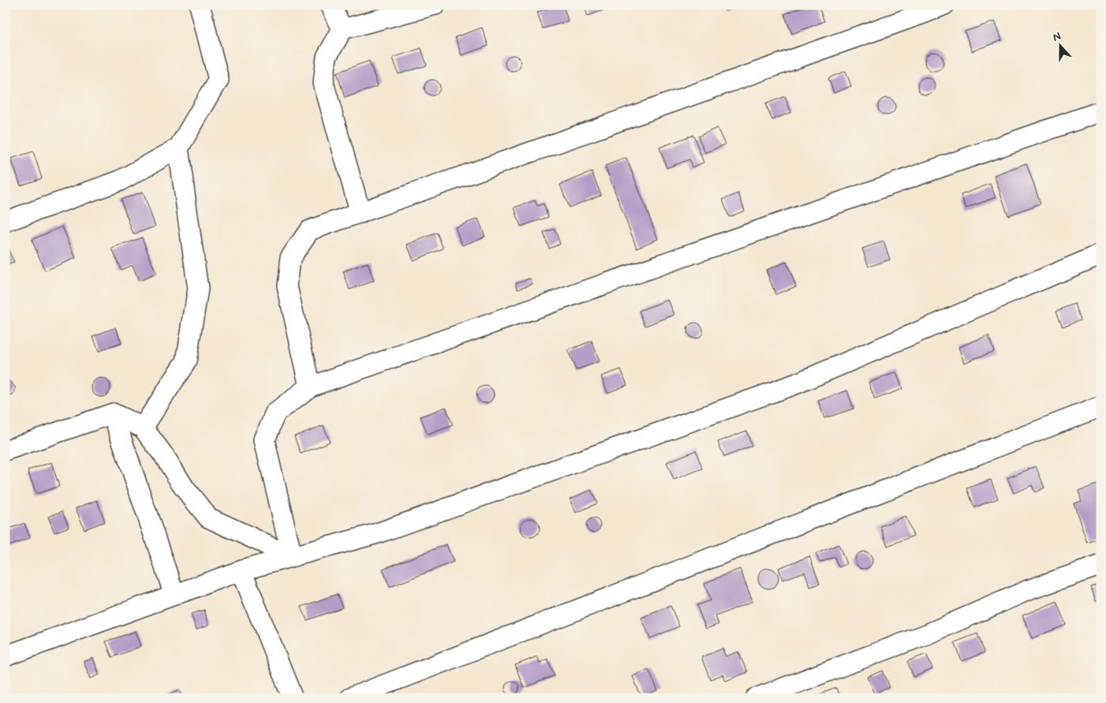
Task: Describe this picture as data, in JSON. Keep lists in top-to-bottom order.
{
  "north": "top"
}
